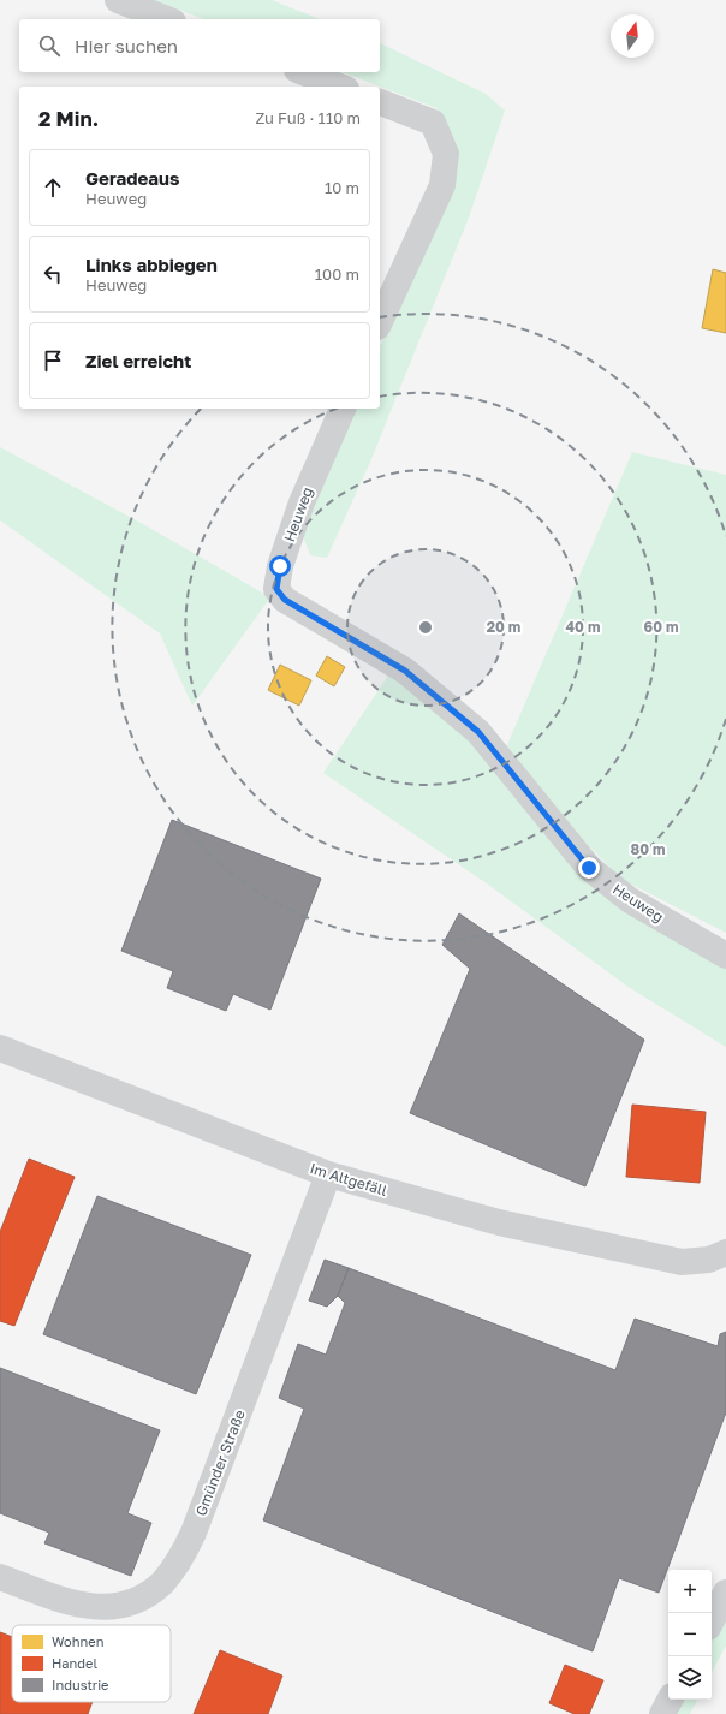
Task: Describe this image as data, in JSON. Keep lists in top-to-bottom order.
{
  "streets": {
    "street": ["Heuweg", "Im Altgefäll", "Gmünder Straße"]
  },
  "crossings": [
    ["Im Altgefäll", "Gmünder Straße"]
  ],
  "legend": ["Wohnen", "Handel", "Industrie"],
  "north": "top",
  "page": {
    "search": "Hier suchen",
    "heading": ["2 Min.", "Zu Fuß · 110 m"],
    "list": [
      ["Geradeaus", "Heuweg", "10 m"],
      ["Links abbiegen", "Heuweg", "100 m"],
      "Ziel erreicht"
    ],
    "map_buttons": ["+", "−"]
  },
  "rings": [
    "20 m",
    "40 m",
    "60 m",
    "80 m"
  ]
}
